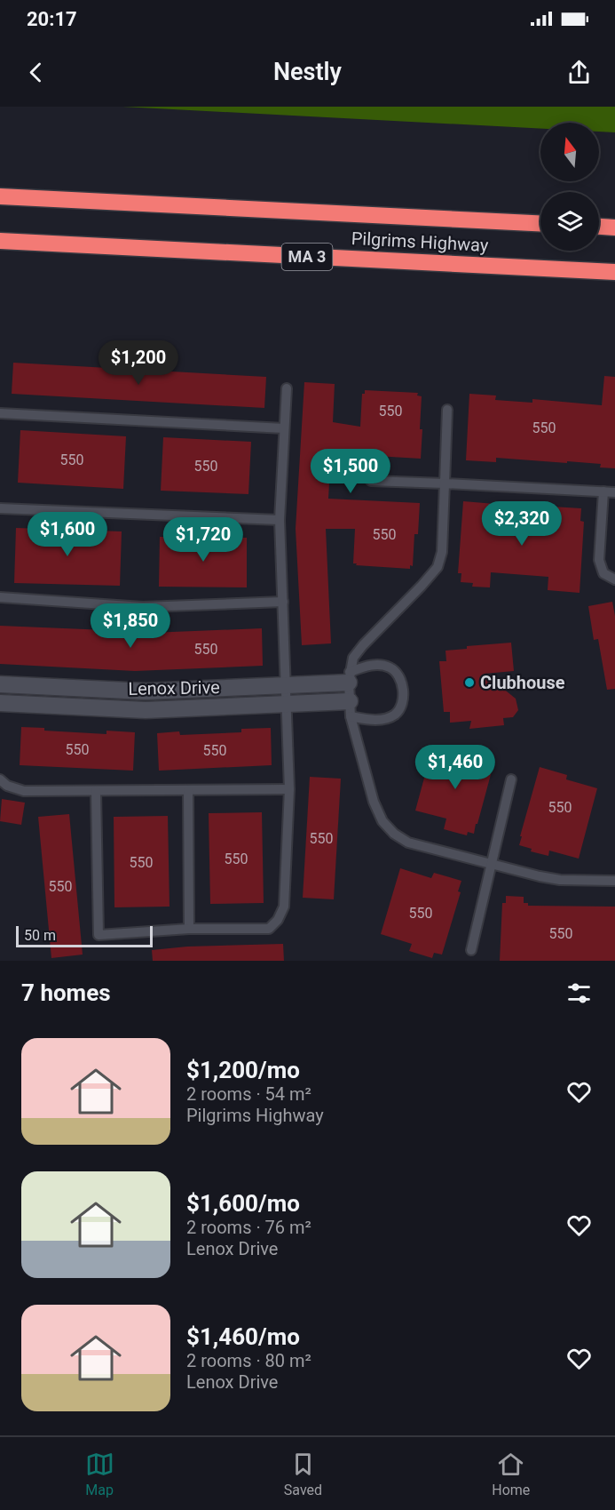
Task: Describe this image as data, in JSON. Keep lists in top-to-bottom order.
{
  "streets": {
    "highway": ["Pilgrims Highway", "MA 3"],
    "street": ["Lenox Drive"]
  },
  "places": ["Clubhouse"],
  "house_numbers": [
    "550",
    "550",
    "550",
    "550",
    "550",
    "550",
    "550",
    "550",
    "550",
    "550",
    "550",
    "550",
    "550",
    "550",
    "550"
  ],
  "scale_bar": "50 m",
  "north": "top",
  "page": {
    "status": "20:17",
    "header": "Nestly",
    "price": [
      "$1,200",
      "$1,500",
      "$2,320",
      "$1,600",
      "$1,720",
      "$1,850",
      "$1,460"
    ],
    "scale": "50 m",
    "heading": "7 homes",
    "list": [
      {
        "name": "$1,200/mo",
        "note": "2 rooms · 54 m² · Pilgrims Highway"
      },
      {
        "name": "$1,600/mo",
        "note": "2 rooms · 76 m² · Lenox Drive"
      },
      {
        "name": "$1,460/mo",
        "note": "2 rooms · 80 m² · Lenox Drive"
      }
    ],
    "tabs": ["Map", "Saved", "Home"]
  }
}
